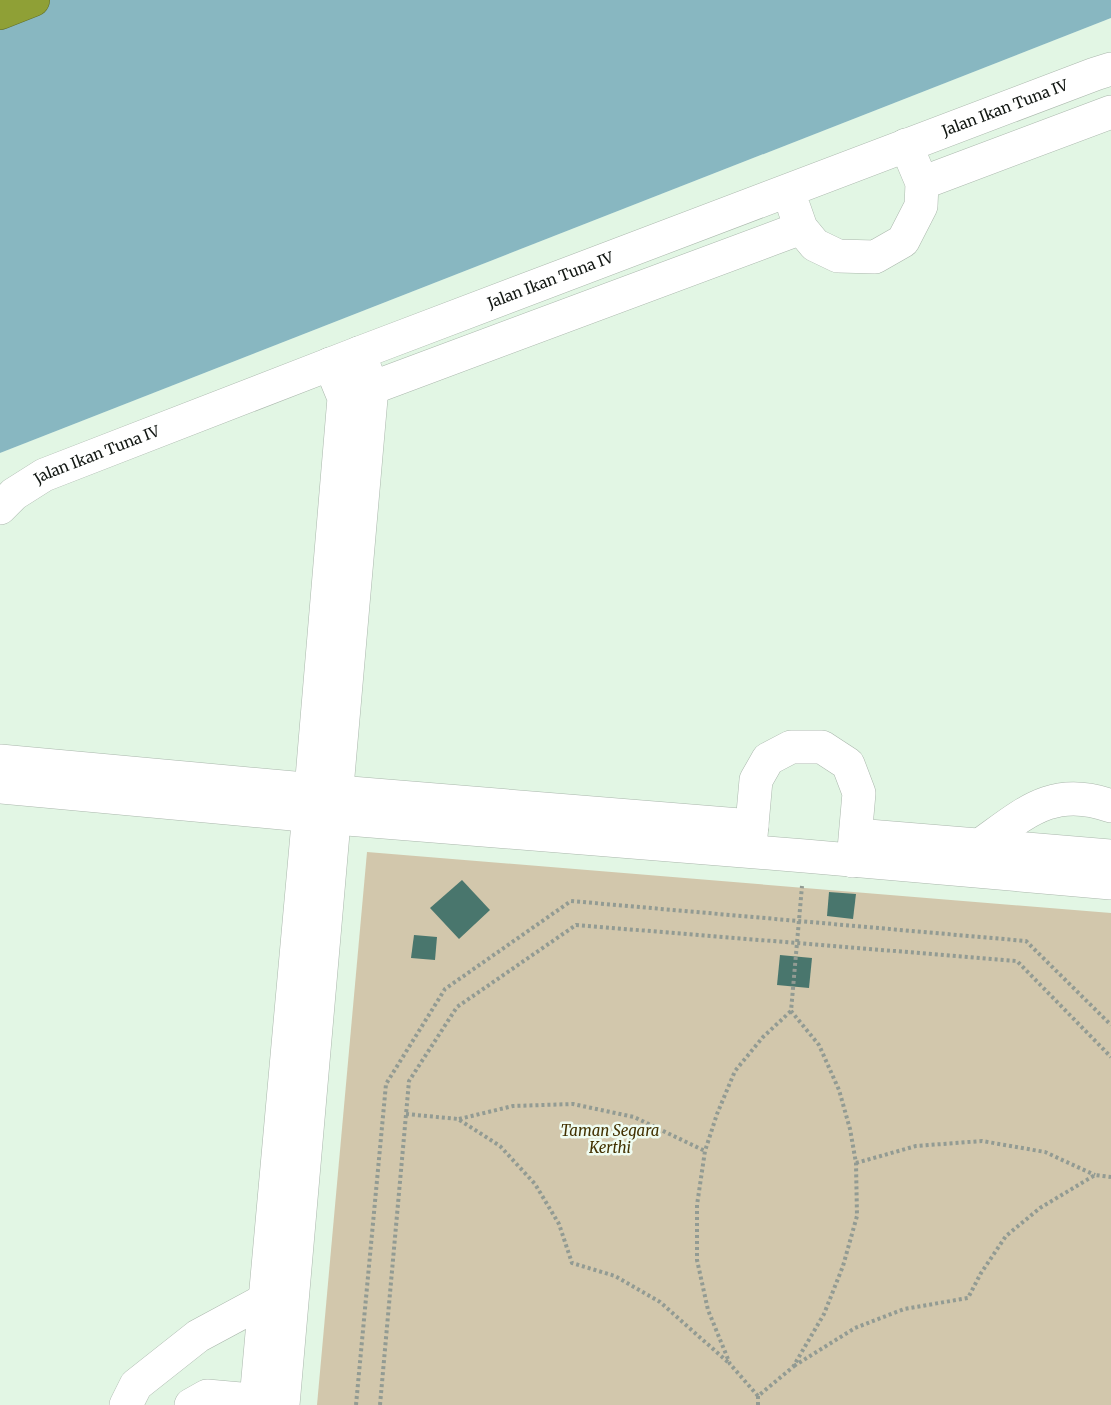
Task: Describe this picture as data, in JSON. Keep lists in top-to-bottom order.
{
  "streets": {
    "lane": ["Jalan Ikan Tuna IV"]
  },
  "parks": ["Taman Segara Kerthi"]
}
